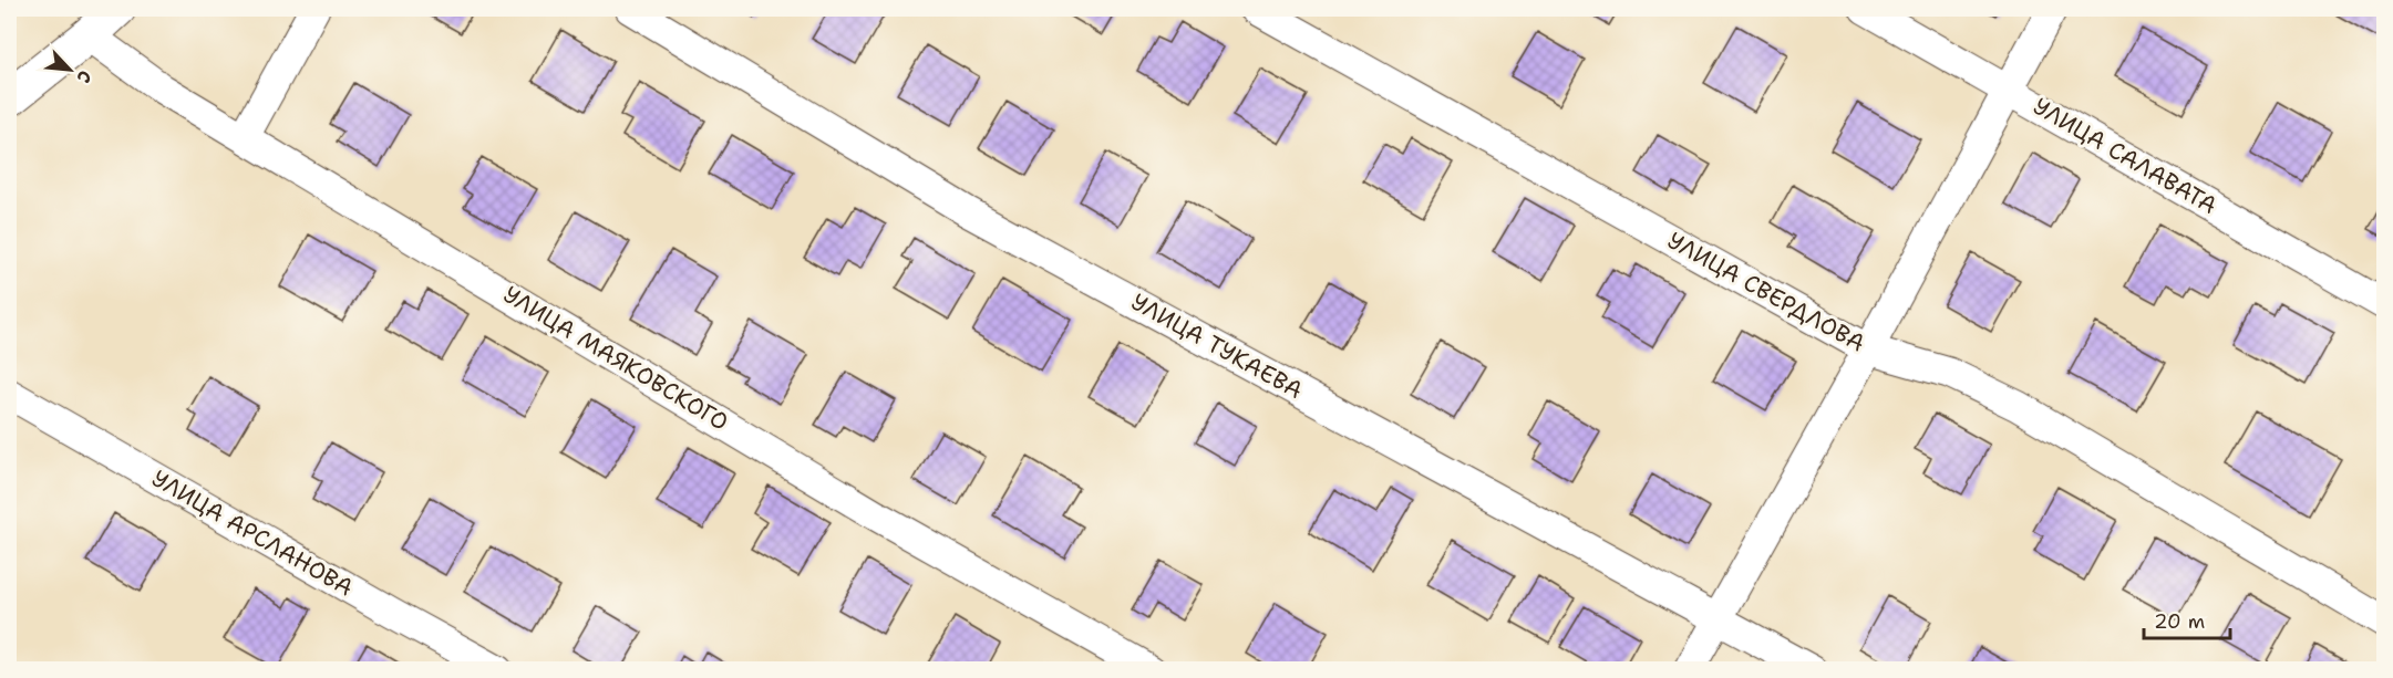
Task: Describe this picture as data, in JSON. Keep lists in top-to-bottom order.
{
  "streets": {
    "street": [
      "УЛИЦА САЛАВАТА",
      "УЛИЦА СВЕРДЛОВА",
      "УЛИЦА ТУКАЕВА",
      "УЛИЦА МАЯКОВСКОГО",
      "УЛИЦА АРСЛАНОВА"
    ]
  },
  "scale_bar": "20 m",
  "north": "bottom right"
}
